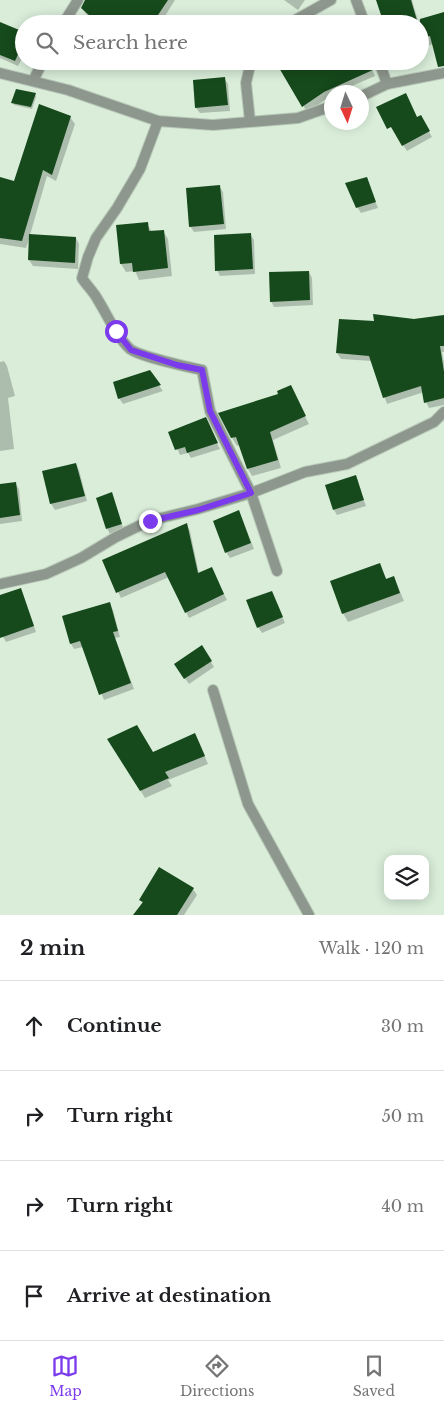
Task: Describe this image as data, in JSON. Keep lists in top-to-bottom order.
{
  "north": "bottom",
  "page": {
    "search": "Search here",
    "heading": ["2 min", "Walk · 120 m"],
    "list": [
      ["Continue", "30 m"],
      ["Turn right", "50 m"],
      ["Turn right", "40 m"],
      "Arrive at destination"
    ],
    "nav": ["Map", "Directions", "Saved"]
  }
}
